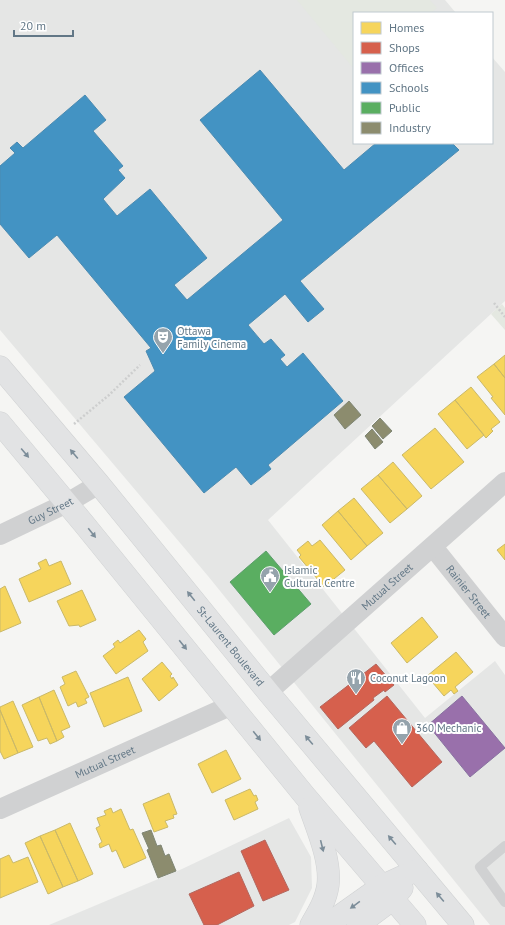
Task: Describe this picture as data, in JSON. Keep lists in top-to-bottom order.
{
  "streets": {
    "main road": ["St-Laurent Boulevard"],
    "street": ["Guy Street", "Mutual Street", "Rainier Street"]
  },
  "crossings": [
    ["Guy Street", "St-Laurent Boulevard"],
    ["Mutual Street", "Rainier Street"],
    ["Mutual Street", "St-Laurent Boulevard"]
  ],
  "places": {
    "theatre": ["Ottawa Family Cinema"],
    "public building": ["Islamic Cultural Centre"],
    "restaurant": ["Coconut Lagoon"],
    "shop": ["360 Mechanic"]
  },
  "legend": [
    "Homes",
    "Shops",
    "Offices",
    "Schools",
    "Public",
    "Industry"
  ],
  "scale_bar": "20 m"
}
